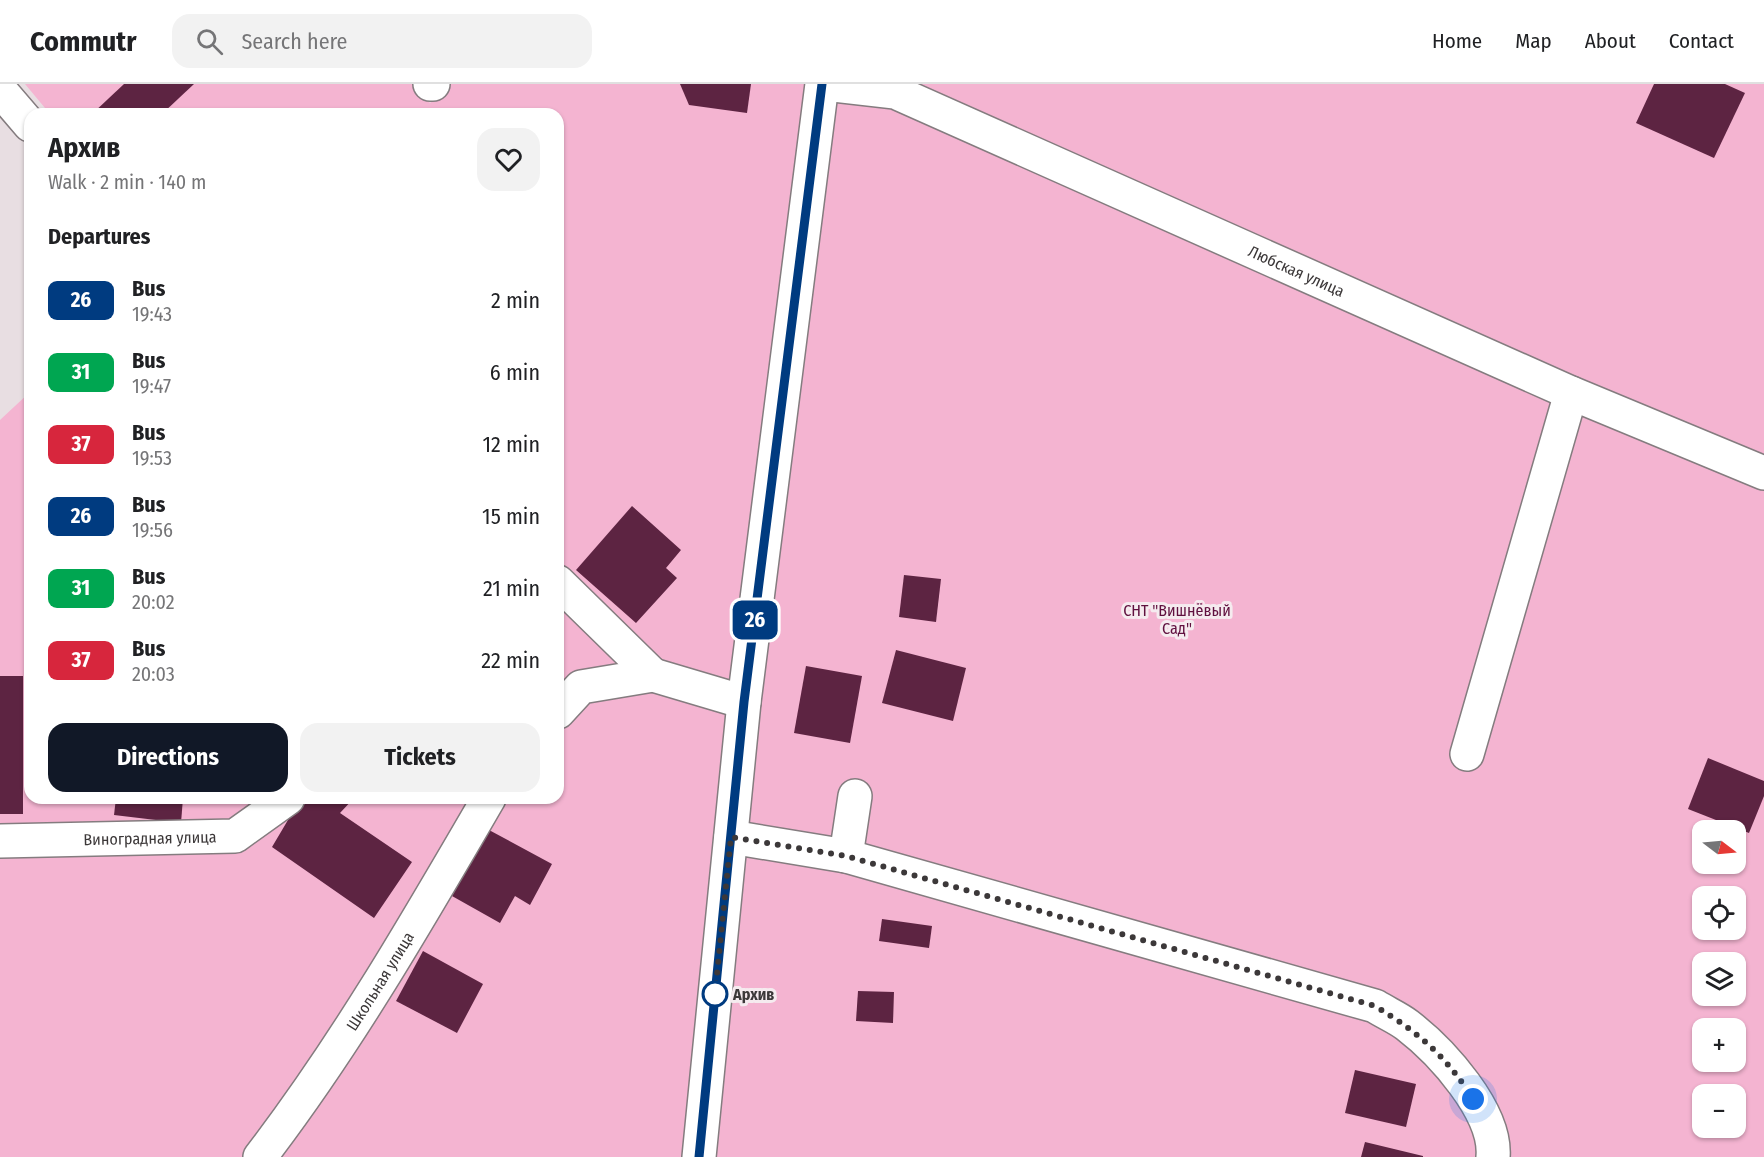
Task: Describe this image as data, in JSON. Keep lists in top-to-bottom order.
{
  "streets": {
    "street": ["Любская улица", "Виноградная улица", "Школьная улица"]
  },
  "parks": ["СНТ \"Вишнёвый Сад\""],
  "places": ["Архив"],
  "lines": ["bus line 26"],
  "north": "right",
  "page": {
    "header": "Commutr",
    "search": "Search here",
    "nav": [
      "Home",
      "Map",
      "About",
      "Contact"
    ],
    "on_map": "26",
    "heading": [
      ["Архив", "Walk · 2 min · 140 m"],
      "Departures"
    ],
    "list": [
      {
        "mark": "26",
        "name": "Bus",
        "note": "19:43",
        "value": "2 min"
      },
      {
        "mark": "31",
        "name": "Bus",
        "note": "19:47",
        "value": "6 min"
      },
      {
        "mark": "37",
        "name": "Bus",
        "note": "19:53",
        "value": "12 min"
      },
      {
        "mark": "26",
        "name": "Bus",
        "note": "19:56",
        "value": "15 min"
      },
      {
        "mark": "31",
        "name": "Bus",
        "note": "20:02",
        "value": "21 min"
      },
      {
        "mark": "37",
        "name": "Bus",
        "note": "20:03",
        "value": "22 min"
      }
    ],
    "buttons": ["Directions", "Tickets"],
    "map_buttons": ["+", "−"]
  }
}
